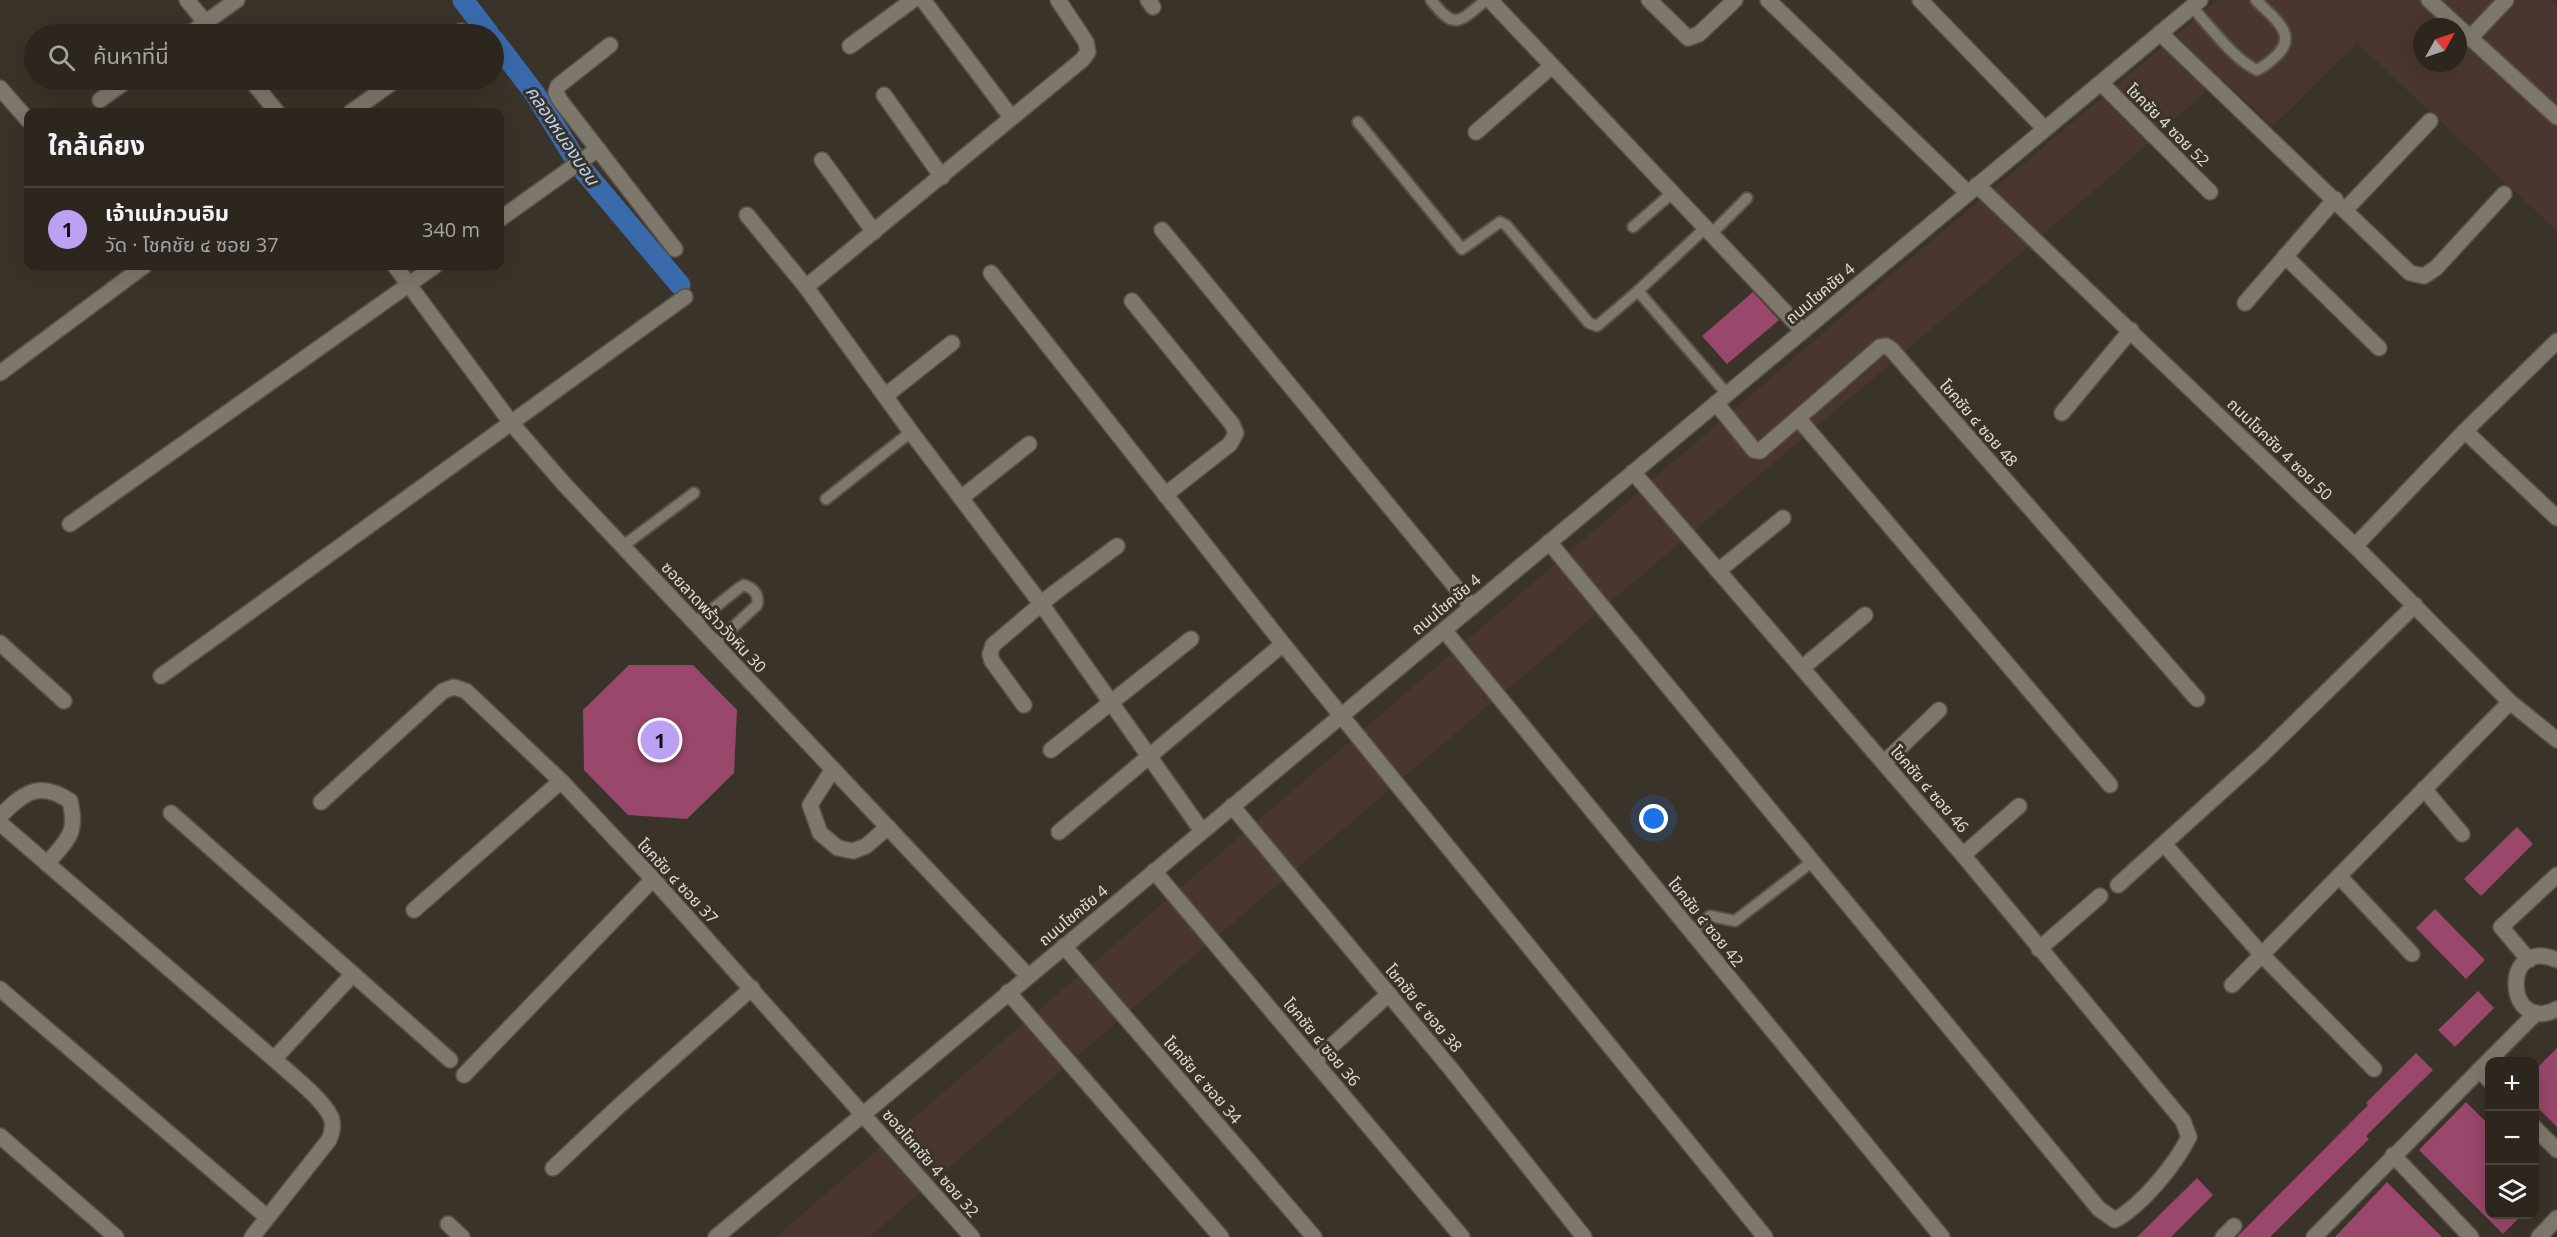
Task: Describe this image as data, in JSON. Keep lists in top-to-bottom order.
{
  "streets": {
    "street": [
      "โชคชัย 4 ซอย 52",
      "ถนนโชคชัย 4",
      "โชคชัย ๔ ซอย 48",
      "ถนนโชคชัย 4 ซอย 50",
      "ซอยลาดพร้าววังหิน 30",
      "โชคชัย ๔ ซอย 46",
      "โชคชัย ๔ ซอย 37",
      "โชคชัย ๔ ซอย 42",
      "โชคชัย ๔ ซอย 38",
      "โชคชัย ๔ ซอย 36",
      "โชคชัย ๔ ซอย 34",
      "ซอยโชคชัย 4 ซอย 32"
    ]
  },
  "crossings": [
    ["โชคชัย 4 ซอย 52", "ถนนโชคชัย 4"],
    ["ถนนโชคชัย 4", "โชคชัย ๔ ซอย 48"],
    ["ถนนโชคชัย 4", "ถนนโชคชัย 4 ซอย 50"],
    ["ถนนโชคชัย 4", "ซอยลาดพร้าววังหิน 30"],
    ["ถนนโชคชัย 4", "โชคชัย ๔ ซอย 46"],
    ["ถนนโชคชัย 4", "โชคชัย ๔ ซอย 37"],
    ["ถนนโชคชัย 4", "โชคชัย ๔ ซอย 42"],
    ["ถนนโชคชัย 4", "โชคชัย ๔ ซอย 38"],
    ["ถนนโชคชัย 4", "โชคชัย ๔ ซอย 36"],
    ["ถนนโชคชัย 4", "โชคชัย ๔ ซอย 34"],
    ["ถนนโชคชัย 4", "ซอยโชคชัย 4 ซอย 32"],
    ["โชคชัย ๔ ซอย 37", "ซอยโชคชัย 4 ซอย 32"]
  ],
  "water": ["คลองหนองบอน"],
  "north": "top right",
  "page": {
    "search": "ค้นหาที่นี่",
    "heading": "ใกล้เคียง",
    "list": [
      {
        "mark": "1",
        "name": "เจ้าแม่กวนอิม",
        "note": "วัด · โชคชัย ๔ ซอย 37",
        "value": "340 m"
      }
    ],
    "pins": "1",
    "map_buttons": ["+", "−"]
  }
}
